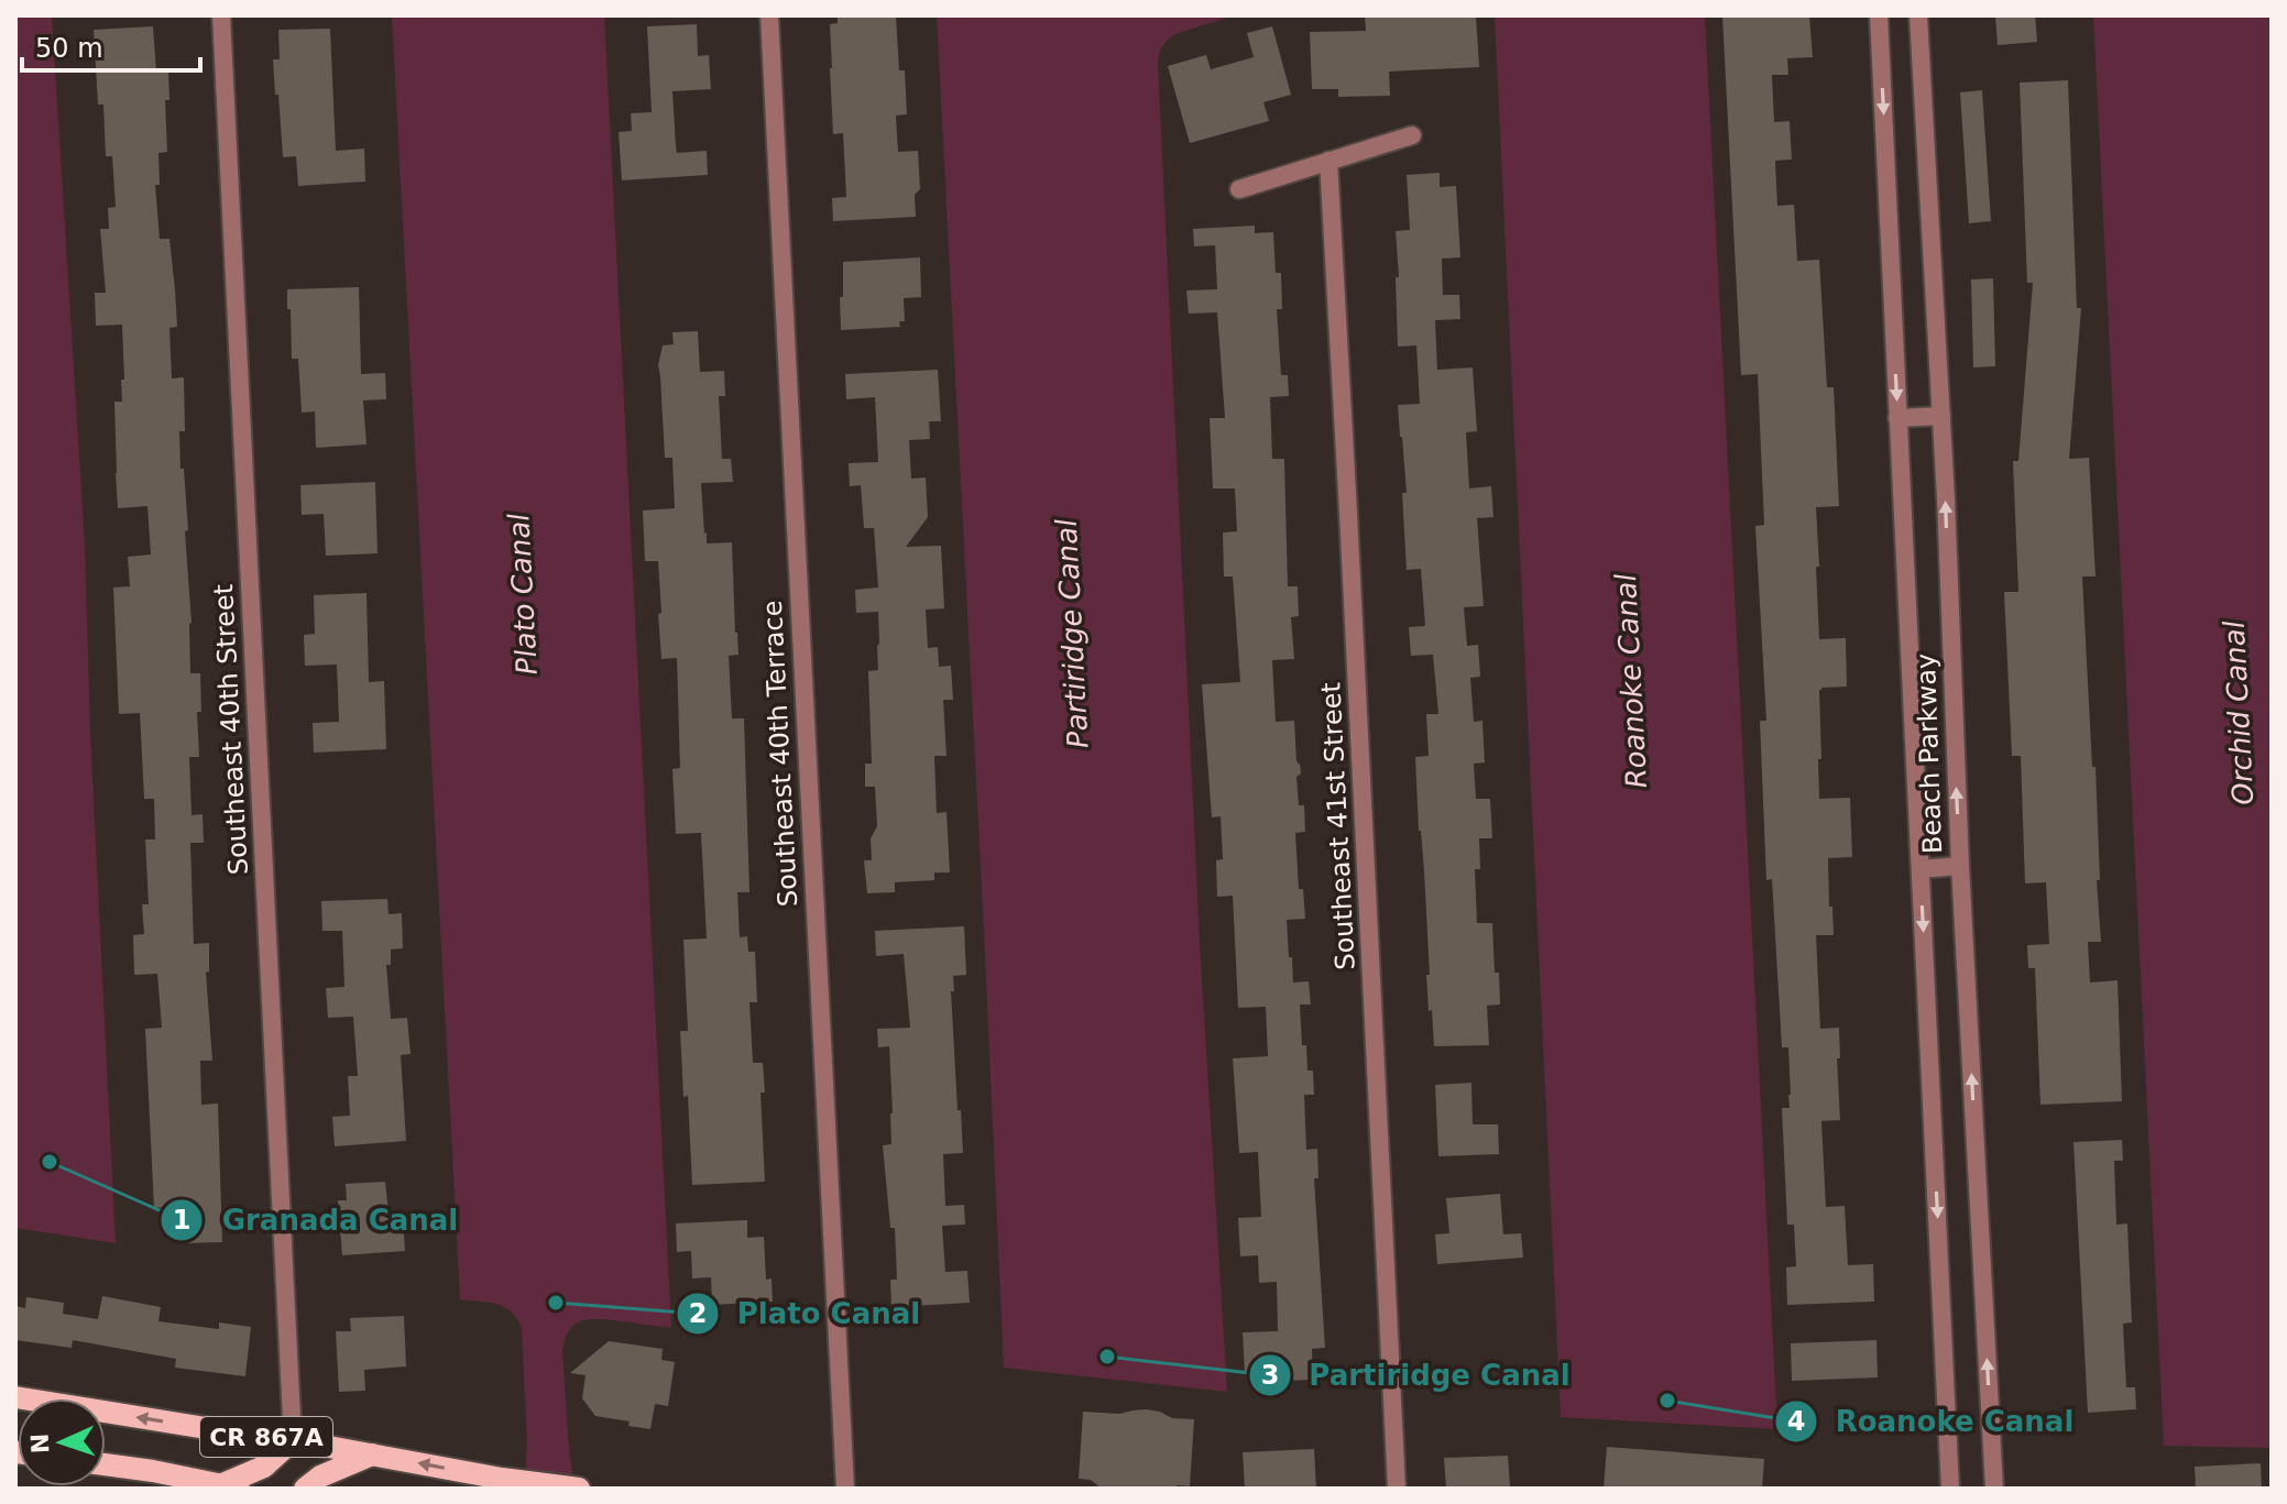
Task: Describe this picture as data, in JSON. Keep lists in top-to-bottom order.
{
  "streets": {
    "main road": ["CR 867A"],
    "street": [
      "Southeast 40th Street",
      "Southeast 40th Terrace",
      "Beach Parkway",
      "Southeast 41st Street"
    ]
  },
  "crossings": [
    ["Southeast 40th Street", "CR 867A"]
  ],
  "water": [
    "Plato Canal",
    "Partiridge Canal",
    "Roanoke Canal",
    "Orchid Canal"
  ],
  "places": [
    "Granada Canal",
    "Plato Canal",
    "Partiridge Canal",
    "Roanoke Canal"
  ],
  "scale_bar": "50 m",
  "north": "left"
}
